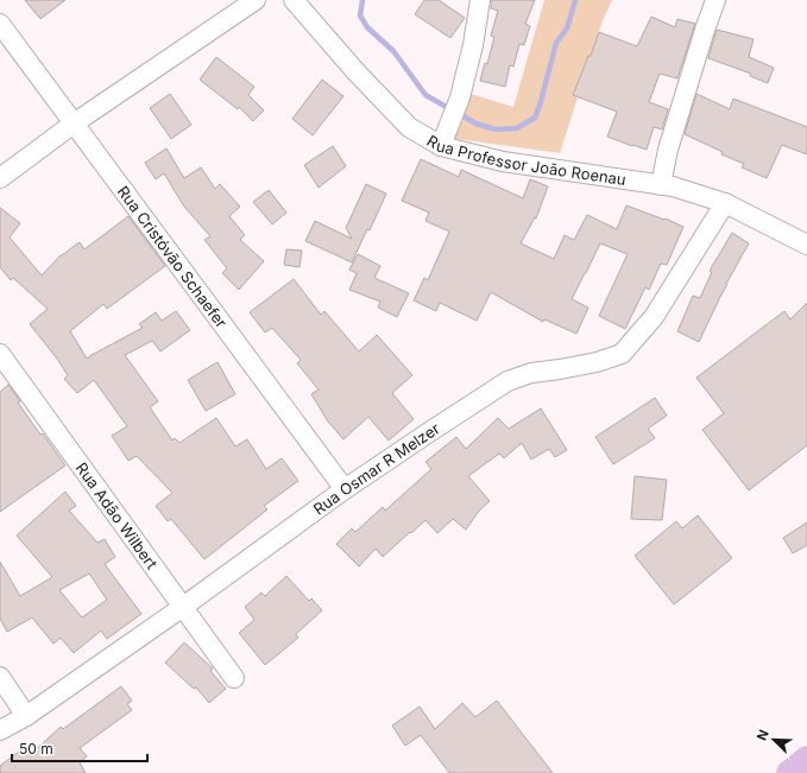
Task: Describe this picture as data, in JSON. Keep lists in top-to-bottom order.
{
  "streets": {
    "street": [
      "Rua Professor João Roenau",
      "Rua Cristóvão Schaefer",
      "Rua Osmar R Melzer",
      "Rua Adão Wilbert"
    ]
  },
  "crossings": [
    ["Rua Professor João Roenau", "Rua Osmar R Melzer"],
    ["Rua Cristóvão Schaefer", "Rua Osmar R Melzer"],
    ["Rua Osmar R Melzer", "Rua Adão Wilbert"]
  ],
  "scale_bar": "50 m",
  "north": "top left"
}
